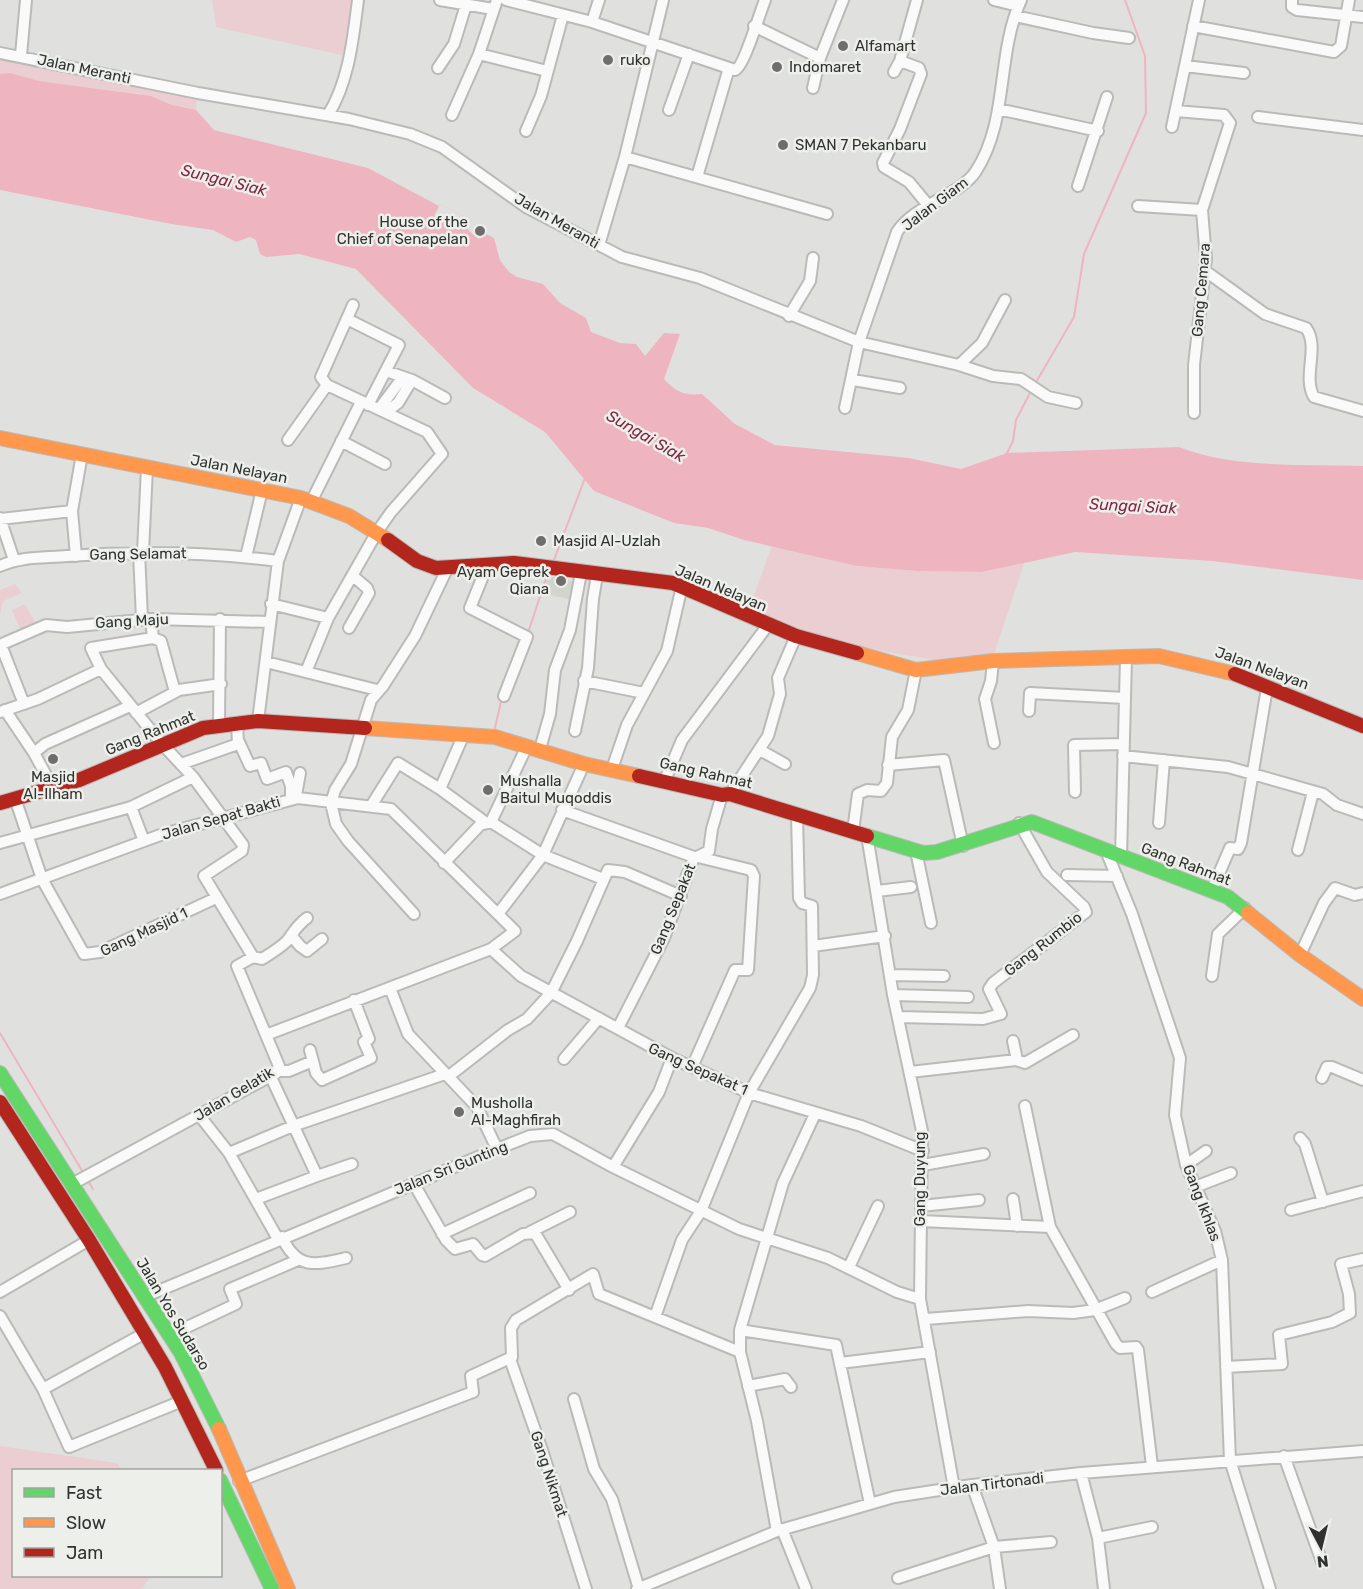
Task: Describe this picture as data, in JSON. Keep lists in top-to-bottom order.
{
  "streets": {
    "main road": ["Jalan Nelayan", "Gang Rahmat", "Jalan Yos Sudarso"],
    "street": [
      "Jalan Meranti",
      "Jalan Giam",
      "Gang Cemara",
      "Gang Selamat",
      "Gang Maju",
      "Jalan Sepat Bakti",
      "Gang Sepakat",
      "Gang Masjid 1",
      "Gang Rumbio",
      "Gang Sepakat 1",
      "Jalan Gelatik",
      "Jalan Sri Gunting",
      "Gang Duyung",
      "Gang Ikhlas",
      "Gang Nikmat",
      "Jalan Tirtonadi"
    ]
  },
  "crossings": [
    ["Jalan Meranti", "Jalan Giam"],
    ["Jalan Nelayan", "Gang Sepakat"],
    ["Gang Rahmat", "Gang Sepakat"],
    ["Gang Rahmat", "Gang Rumbio"],
    ["Gang Rahmat", "Gang Duyung"],
    ["Gang Rahmat", "Gang Ikhlas"],
    ["Jalan Sepat Bakti", "Gang Masjid 1"],
    ["Jalan Sepat Bakti", "Gang Sepakat 1"],
    ["Gang Sepakat", "Gang Sepakat 1"],
    ["Gang Rumbio", "Gang Duyung"],
    ["Gang Sepakat 1", "Gang Duyung"],
    ["Jalan Gelatik", "Jalan Yos Sudarso"],
    ["Jalan Sri Gunting", "Gang Duyung"],
    ["Jalan Sri Gunting", "Jalan Yos Sudarso"],
    ["Gang Duyung", "Jalan Tirtonadi"],
    ["Gang Ikhlas", "Jalan Tirtonadi"]
  ],
  "water": ["Sungai Siak"],
  "places": [
    "Alfamart",
    "ruko",
    "Indomaret",
    "SMAN 7 Pekanbaru",
    "House of the Chief of Senapelan",
    "Masjid Al-Uzlah",
    "Ayam Geprek Qiana",
    "Masjid Al-Ilham",
    "Mushalla Baitul Muqoddis",
    "Musholla Al-Maghfirah"
  ],
  "legend": ["Fast", "Slow", "Jam"],
  "north": "bottom"
}
